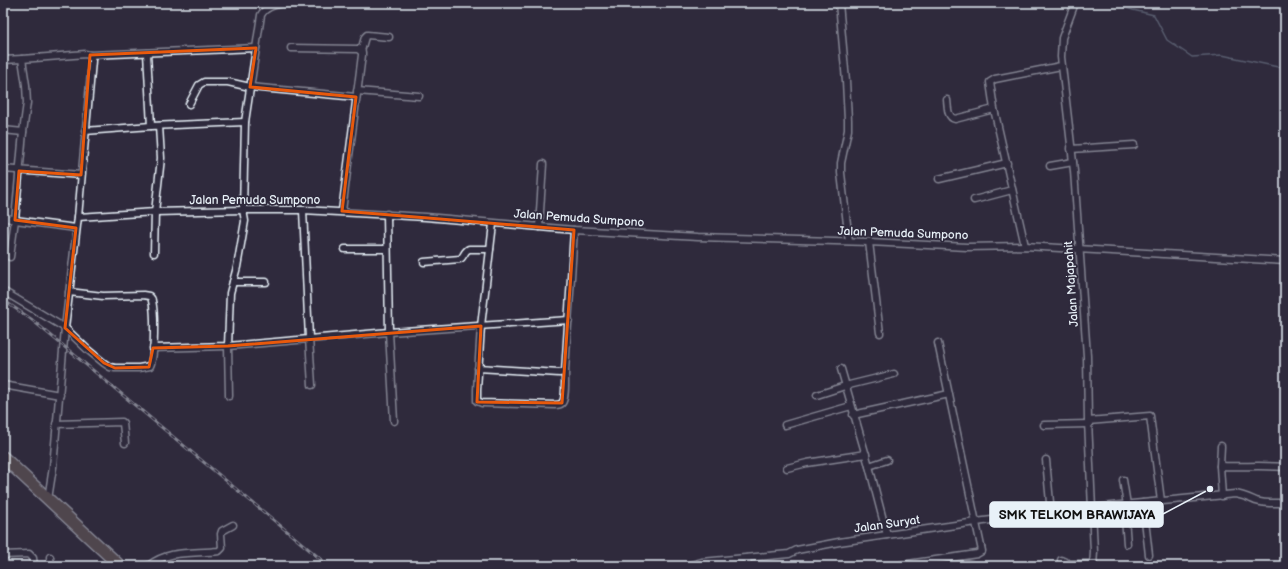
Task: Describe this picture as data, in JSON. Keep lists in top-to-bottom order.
{
  "streets": {
    "street": ["Jalan Pemuda Sumpono", "Jalan Majapahit", "Jalan Suryat"]
  },
  "crossings": [
    ["Jalan Pemuda Sumpono", "Jalan Majapahit"],
    ["Jalan Majapahit", "Jalan Suryat"]
  ],
  "places": ["SMK TELKOM BRAWIJAYA"]
}
